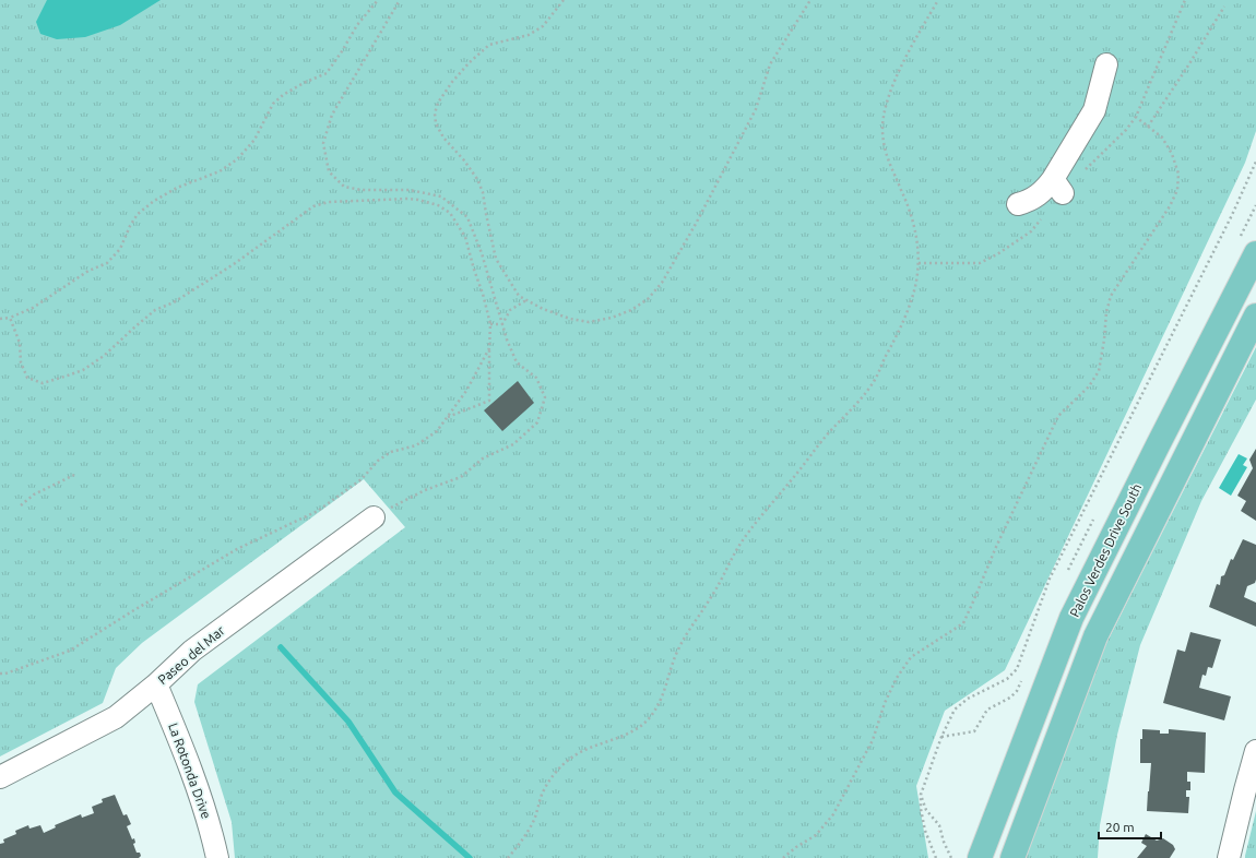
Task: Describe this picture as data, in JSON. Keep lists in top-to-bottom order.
{
  "streets": {
    "main road": ["Palos Verdes Drive South"],
    "street": ["Paseo del Mar", "La Rotonda Drive"]
  },
  "crossings": [
    ["Paseo del Mar", "La Rotonda Drive"]
  ],
  "scale_bar": "20 m"
}
